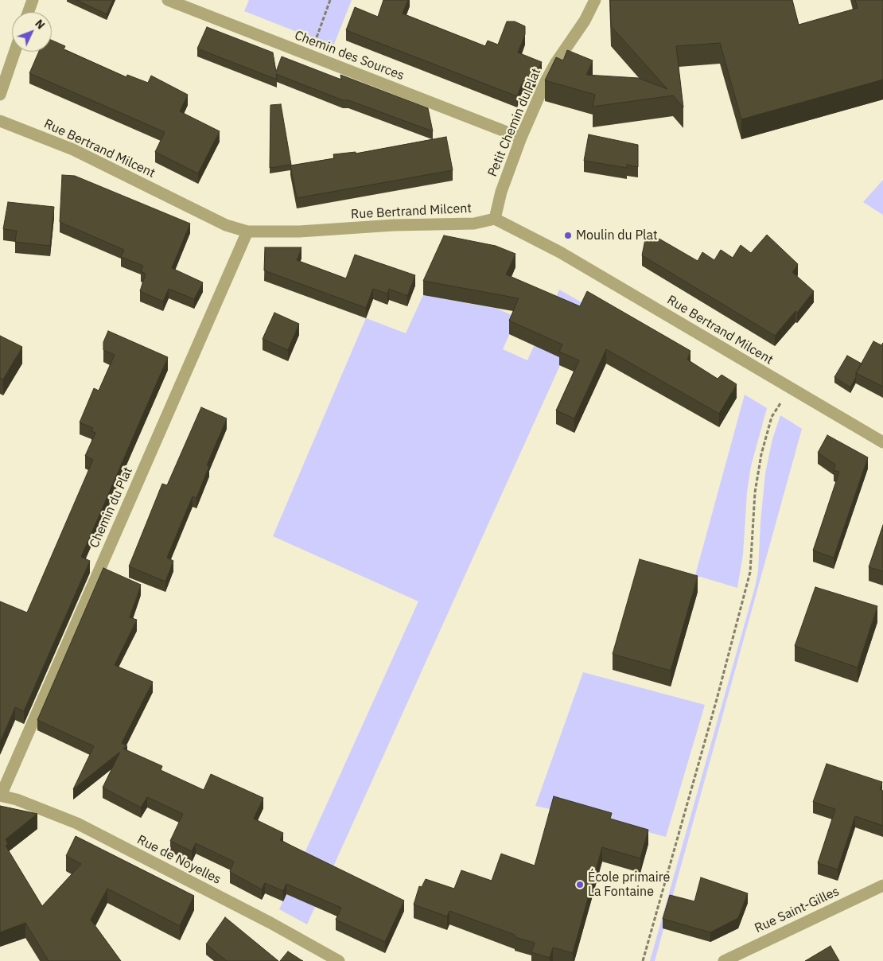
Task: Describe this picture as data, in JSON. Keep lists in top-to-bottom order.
{
  "streets": {
    "street": [
      "Chemin des Sources",
      "Petit Chemin du Plat",
      "Rue Bertrand Milcent",
      "Chemin du Plat",
      "Rue de Noyelles",
      "Rue Saint-Gilles"
    ]
  },
  "crossings": [
    ["Chemin des Sources", "Petit Chemin du Plat"],
    ["Petit Chemin du Plat", "Rue Bertrand Milcent"],
    ["Rue Bertrand Milcent", "Chemin du Plat"],
    ["Chemin du Plat", "Rue de Noyelles"]
  ],
  "places": ["Moulin du Plat", "École primaire La Fontaine"],
  "north": "top right"
}
